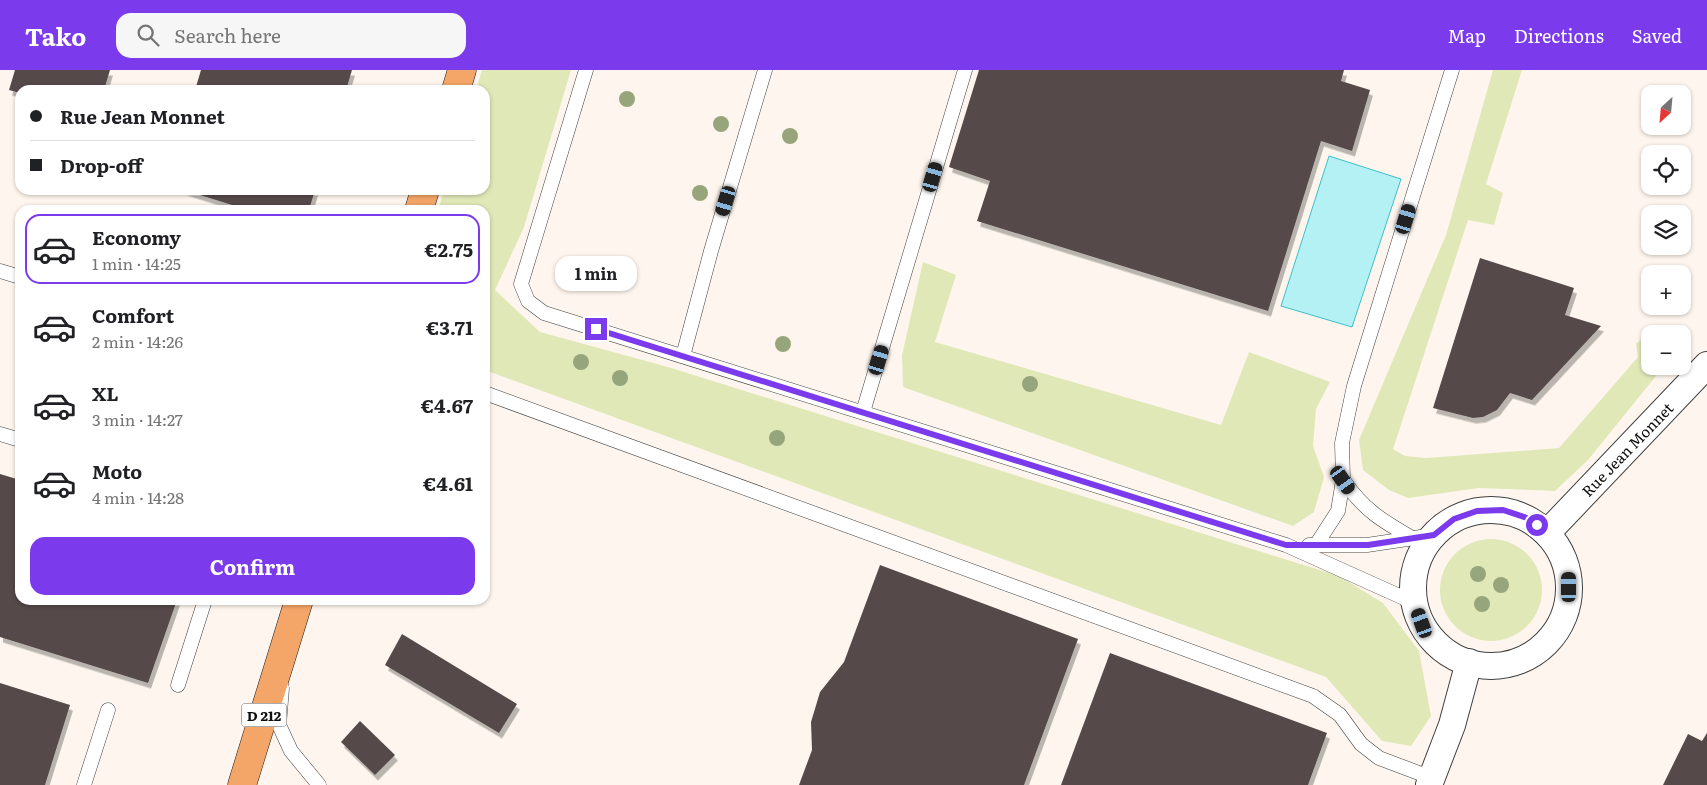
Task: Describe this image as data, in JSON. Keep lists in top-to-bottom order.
{
  "streets": {
    "main road": ["D 212"],
    "street": ["Rue Jean Monnet"]
  },
  "north": "bottom left",
  "page": {
    "header": "Tako",
    "search": "Search here",
    "nav": ["Map", "Directions", "Saved"],
    "map_buttons": ["+", "−"],
    "banner": ["Rue Jean Monnet", "Drop-off"],
    "list": [
      {
        "name": "Economy",
        "note": "1 min · 14:25",
        "value": "€2.75"
      },
      {
        "name": "Comfort",
        "note": "2 min · 14:26",
        "value": "€3.71"
      },
      {
        "name": "XL",
        "note": "3 min · 14:27",
        "value": "€4.67"
      },
      {
        "name": "Moto",
        "note": "4 min · 14:28",
        "value": "€4.61"
      }
    ],
    "bubble": "1 min",
    "buttons": "Confirm"
  }
}
